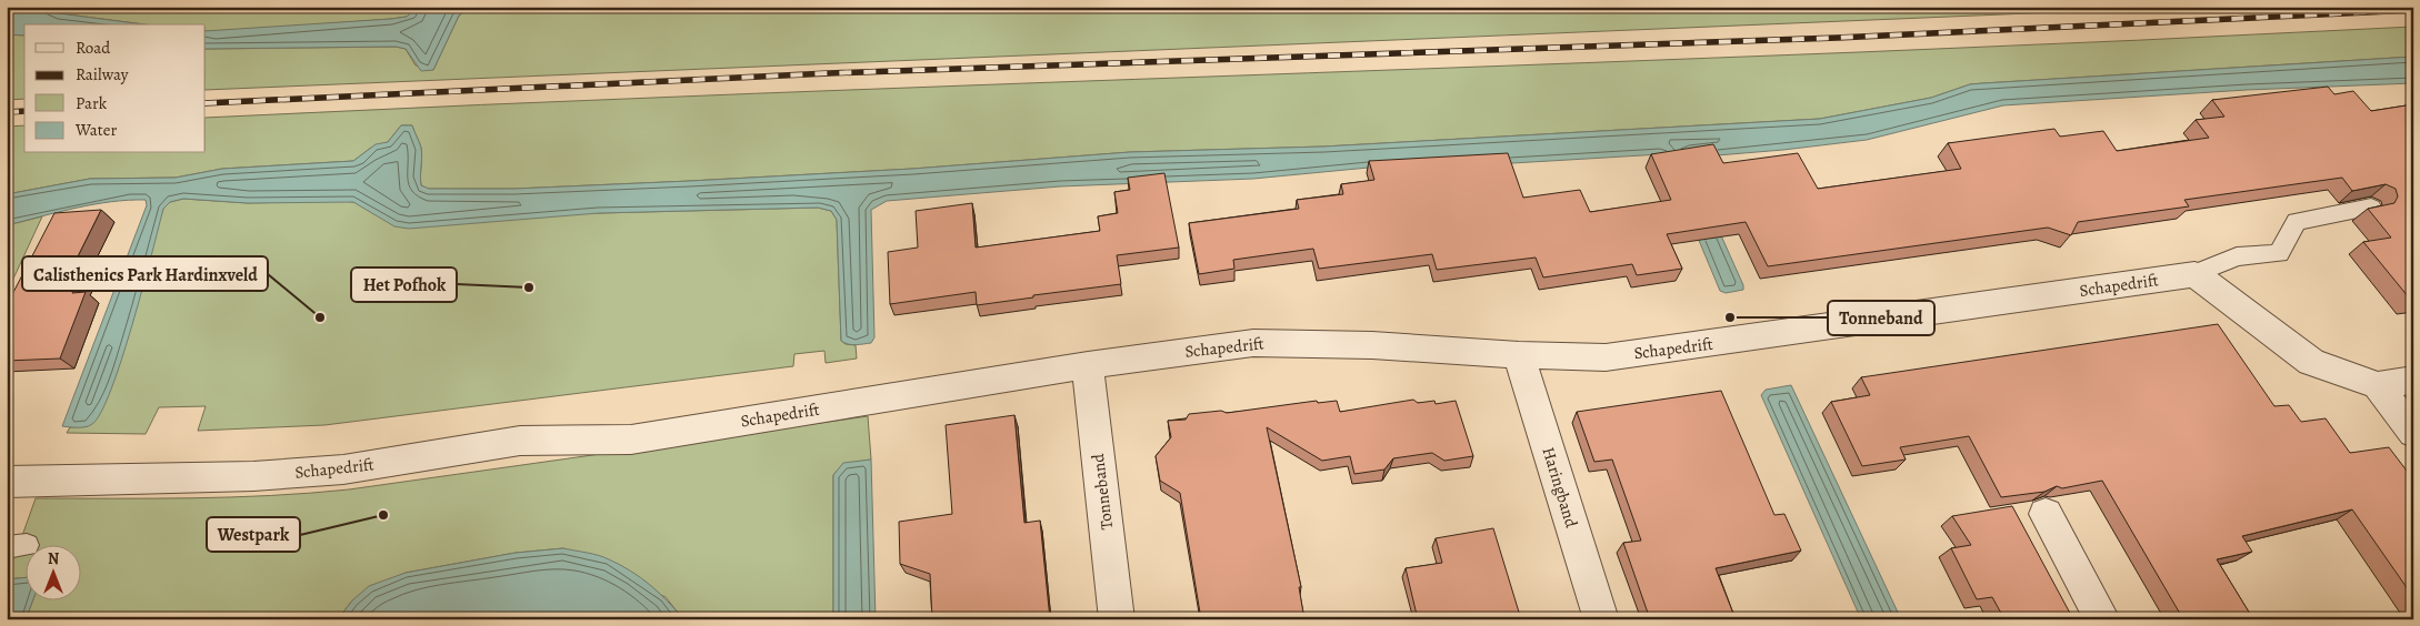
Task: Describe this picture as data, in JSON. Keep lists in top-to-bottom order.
{
  "streets": {
    "street": ["Schapedrift", "Haringband", "Tonneband"]
  },
  "crossings": [
    ["Schapedrift", "Haringband"],
    ["Schapedrift", "Tonneband"]
  ],
  "places": [
    "Het Pofhok",
    "Calisthenics Park Hardinxveld",
    "Tonneband",
    "Westpark"
  ],
  "legend": [
    "Road",
    "Railway",
    "Park",
    "Water"
  ],
  "north": "top"
}
